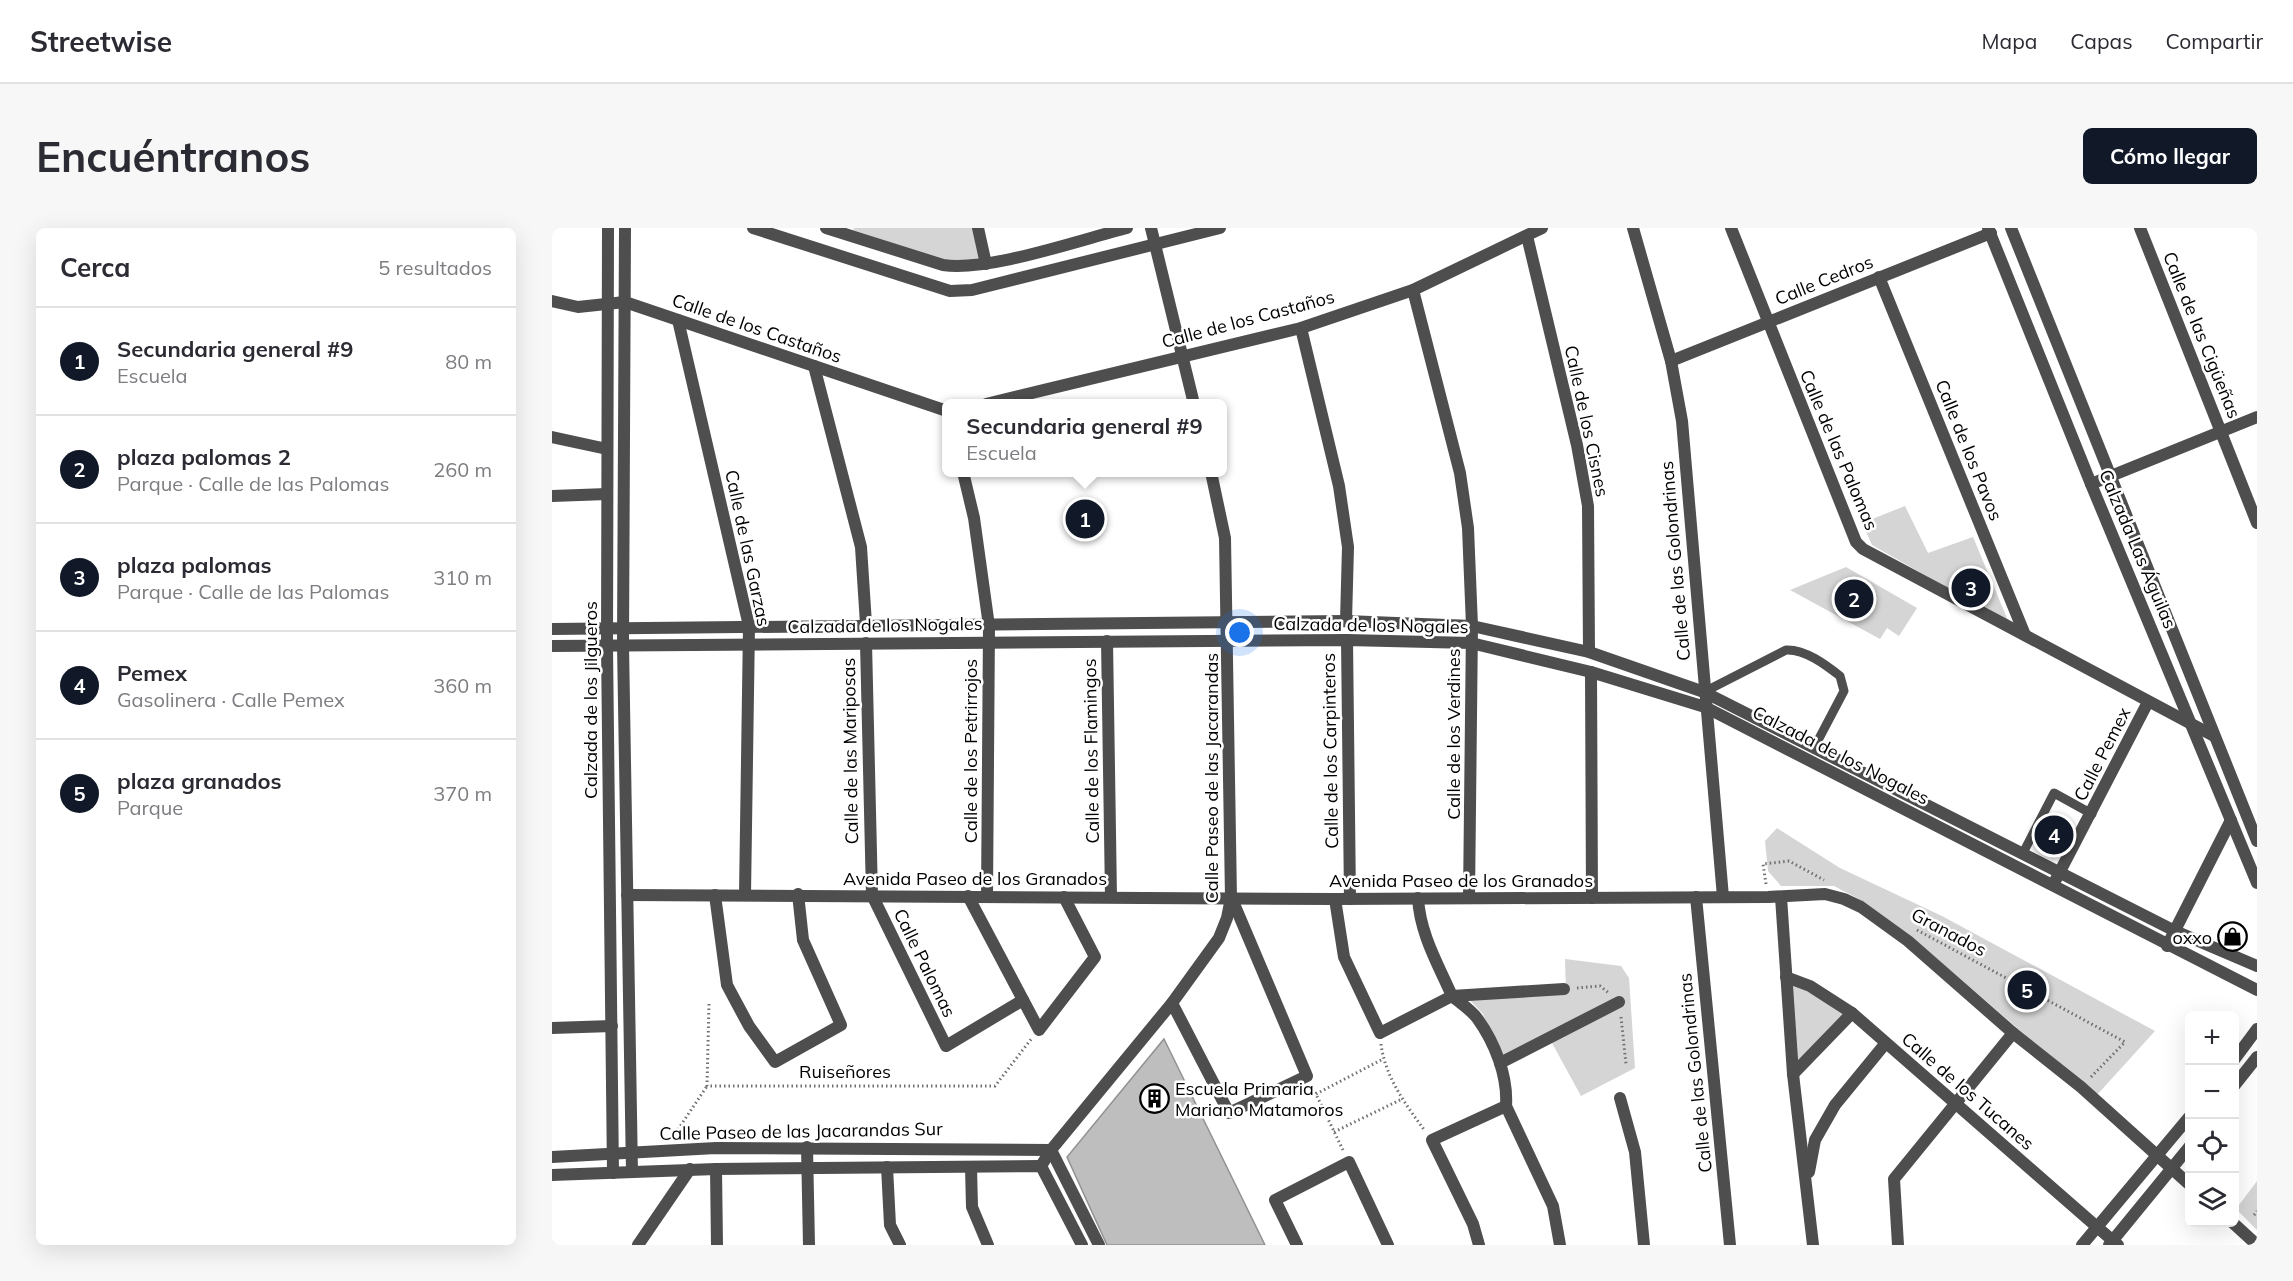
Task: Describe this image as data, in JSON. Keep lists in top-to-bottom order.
{
  "streets": {
    "street": [
      "Calle Cedros",
      "Calle de los Castaños",
      "Calle de las Cigüeñas",
      "Calle de los Cisnes",
      "Calle de las Palomas",
      "Calle de los Pavos",
      "Calle de las Garzas",
      "Calzada Las Águilas",
      "Calle de las Golondrinas",
      "Calzada de los Nogales",
      "Calzada de los Jilgueros",
      "Calle de los Verdines",
      "Calle de las Mariposas",
      "Calle de los Petrirrojos",
      "Calle de los Flamingos",
      "Calle de los Carpinteros",
      "Calle Pemex",
      "Calle Paseo de las Jacarandas",
      "Avenida Paseo de los Granados",
      "Calle Palomas",
      "Calle de los Tucanes",
      "Calle Paseo de las Jacarandas Sur"
    ],
    "path": ["Granados", "Ruiseñores"]
  },
  "crossings": [
    ["Calle Cedros", "Calle de las Palomas"],
    ["Calle Cedros", "Calle de los Pavos"],
    ["Calle Cedros", "Calzada Las Águilas"],
    ["Calle Cedros", "Calle de las Golondrinas"],
    ["Calle de los Castaños", "Calle de los Cisnes"],
    ["Calle de los Castaños", "Calle de las Garzas"],
    ["Calle de los Castaños", "Calzada de los Jilgueros"],
    ["Calle de los Castaños", "Calle de los Verdines"],
    ["Calle de los Cisnes", "Calzada de los Nogales"],
    ["Calle de las Palomas", "Calle de los Pavos"],
    ["Calle de las Palomas", "Calzada Las Águilas"],
    ["Calle de las Palomas", "Calle Pemex"],
    ["Calle de las Garzas", "Calzada de los Nogales"],
    ["Calle de las Garzas", "Avenida Paseo de los Granados"],
    ["Calle de las Golondrinas", "Calzada de los Nogales"],
    ["Calle de las Golondrinas", "Avenida Paseo de los Granados"],
    ["Calzada de los Nogales", "Calzada de los Jilgueros"],
    ["Calzada de los Nogales", "Calle de los Verdines"],
    ["Calzada de los Nogales", "Calle de las Mariposas"],
    ["Calzada de los Nogales", "Calle de los Petrirrojos"],
    ["Calzada de los Nogales", "Calle de los Flamingos"],
    ["Calzada de los Nogales", "Calle de los Carpinteros"],
    ["Calzada de los Nogales", "Calle Pemex"],
    ["Calzada de los Nogales", "Calle Paseo de las Jacarandas"],
    ["Calzada de los Jilgueros", "Avenida Paseo de los Granados"],
    ["Calzada de los Jilgueros", "Calle Paseo de las Jacarandas Sur"],
    ["Calle de los Verdines", "Avenida Paseo de los Granados"],
    ["Calle de las Mariposas", "Avenida Paseo de los Granados"],
    ["Calle de las Mariposas", "Calle Palomas"],
    ["Calle de los Petrirrojos", "Avenida Paseo de los Granados"],
    ["Calle de los Flamingos", "Avenida Paseo de los Granados"],
    ["Calle de los Carpinteros", "Avenida Paseo de los Granados"],
    ["Calle Paseo de las Jacarandas", "Avenida Paseo de los Granados"],
    ["Calle Paseo de las Jacarandas", "Calle Paseo de las Jacarandas Sur"],
    ["Avenida Paseo de los Granados", "Granados"],
    ["Avenida Paseo de los Granados", "Calle Palomas"]
  ],
  "places": {
    "shop": ["oxxo"],
    "building": ["Escuela Primaria Mariano Matamoros"]
  },
  "page": {
    "header": "Streetwise",
    "nav": ["Mapa", "Capas", "Compartir"],
    "buttons": "Cómo llegar",
    "title": "Encuéntranos",
    "heading": ["Cerca", "5 resultados"],
    "list": [
      {
        "mark": "1",
        "name": "Secundaria general #9",
        "note": "Escuela",
        "value": "80 m"
      },
      {
        "mark": "2",
        "name": "plaza palomas 2",
        "note": "Parque · Calle de las Palomas",
        "value": "260 m"
      },
      {
        "mark": "3",
        "name": "plaza palomas",
        "note": "Parque · Calle de las Palomas",
        "value": "310 m"
      },
      {
        "mark": "4",
        "name": "Pemex",
        "note": "Gasolinera · Calle Pemex",
        "value": "360 m"
      },
      {
        "mark": "5",
        "name": "plaza granados",
        "note": "Parque",
        "value": "370 m"
      }
    ],
    "popup": ["Secundaria general #9", "Escuela"],
    "pins": [
      "1",
      "3",
      "2",
      "4",
      "5"
    ],
    "map_buttons": ["+", "−"]
  }
}
